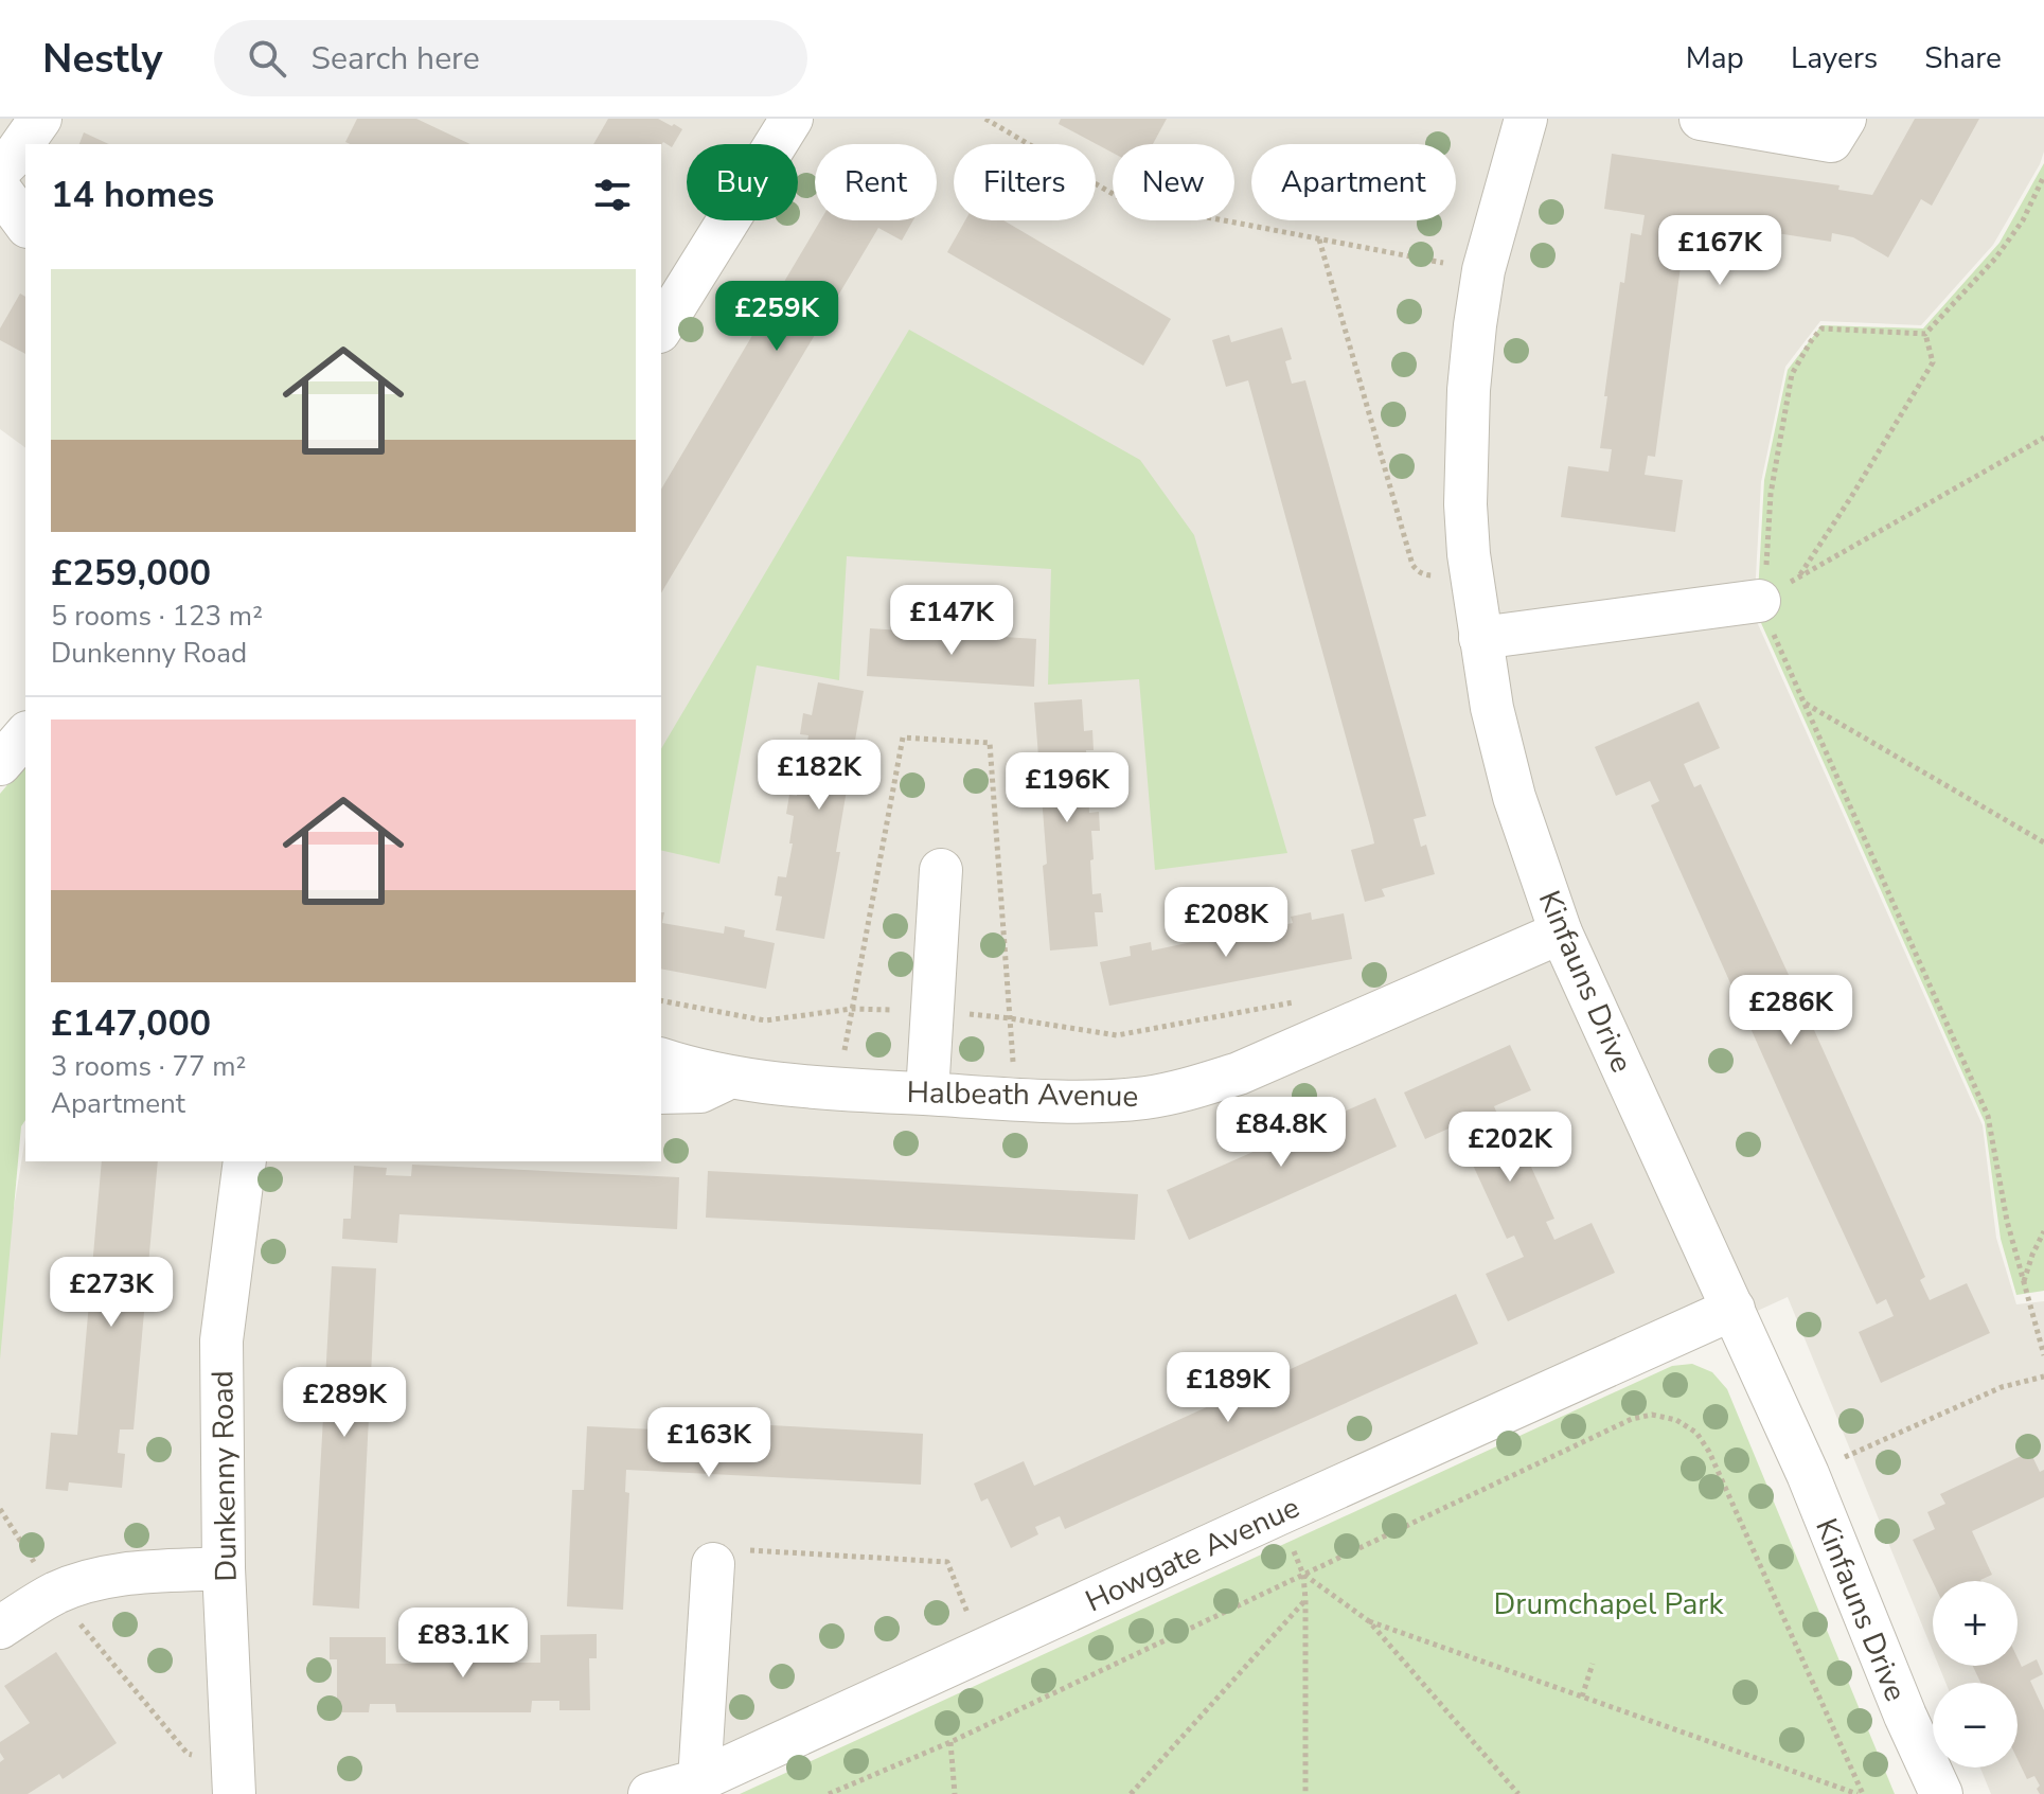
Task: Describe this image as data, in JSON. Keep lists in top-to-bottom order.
{
  "streets": {
    "street": [
      "Kinfauns Drive",
      "Halbeath Avenue",
      "Dunkenny Road",
      "Howgate Avenue"
    ]
  },
  "crossings": [
    ["Kinfauns Drive", "Halbeath Avenue"],
    ["Kinfauns Drive", "Howgate Avenue"]
  ],
  "parks": ["Drumchapel Park"],
  "page": {
    "header": "Nestly",
    "search": "Search here",
    "nav": ["Map", "Layers", "Share"],
    "chip": [
      "Buy",
      "Rent",
      "Filters",
      "New",
      "Apartment"
    ],
    "heading": "14 homes",
    "price": [
      "£167K",
      "£259K",
      "£147K",
      "£182K",
      "£196K",
      "£208K",
      "£286K",
      "£84.8K",
      "£202K",
      "£273K",
      "£189K",
      "£289K",
      "£163K",
      "£83.1K"
    ],
    "list": [
      {
        "name": "£259,000",
        "note": "5 rooms · 123 m² · Dunkenny Road"
      },
      {
        "name": "£147,000",
        "note": "3 rooms · 77 m² · Apartment"
      }
    ],
    "map_buttons": ["+", "−"]
  }
}
